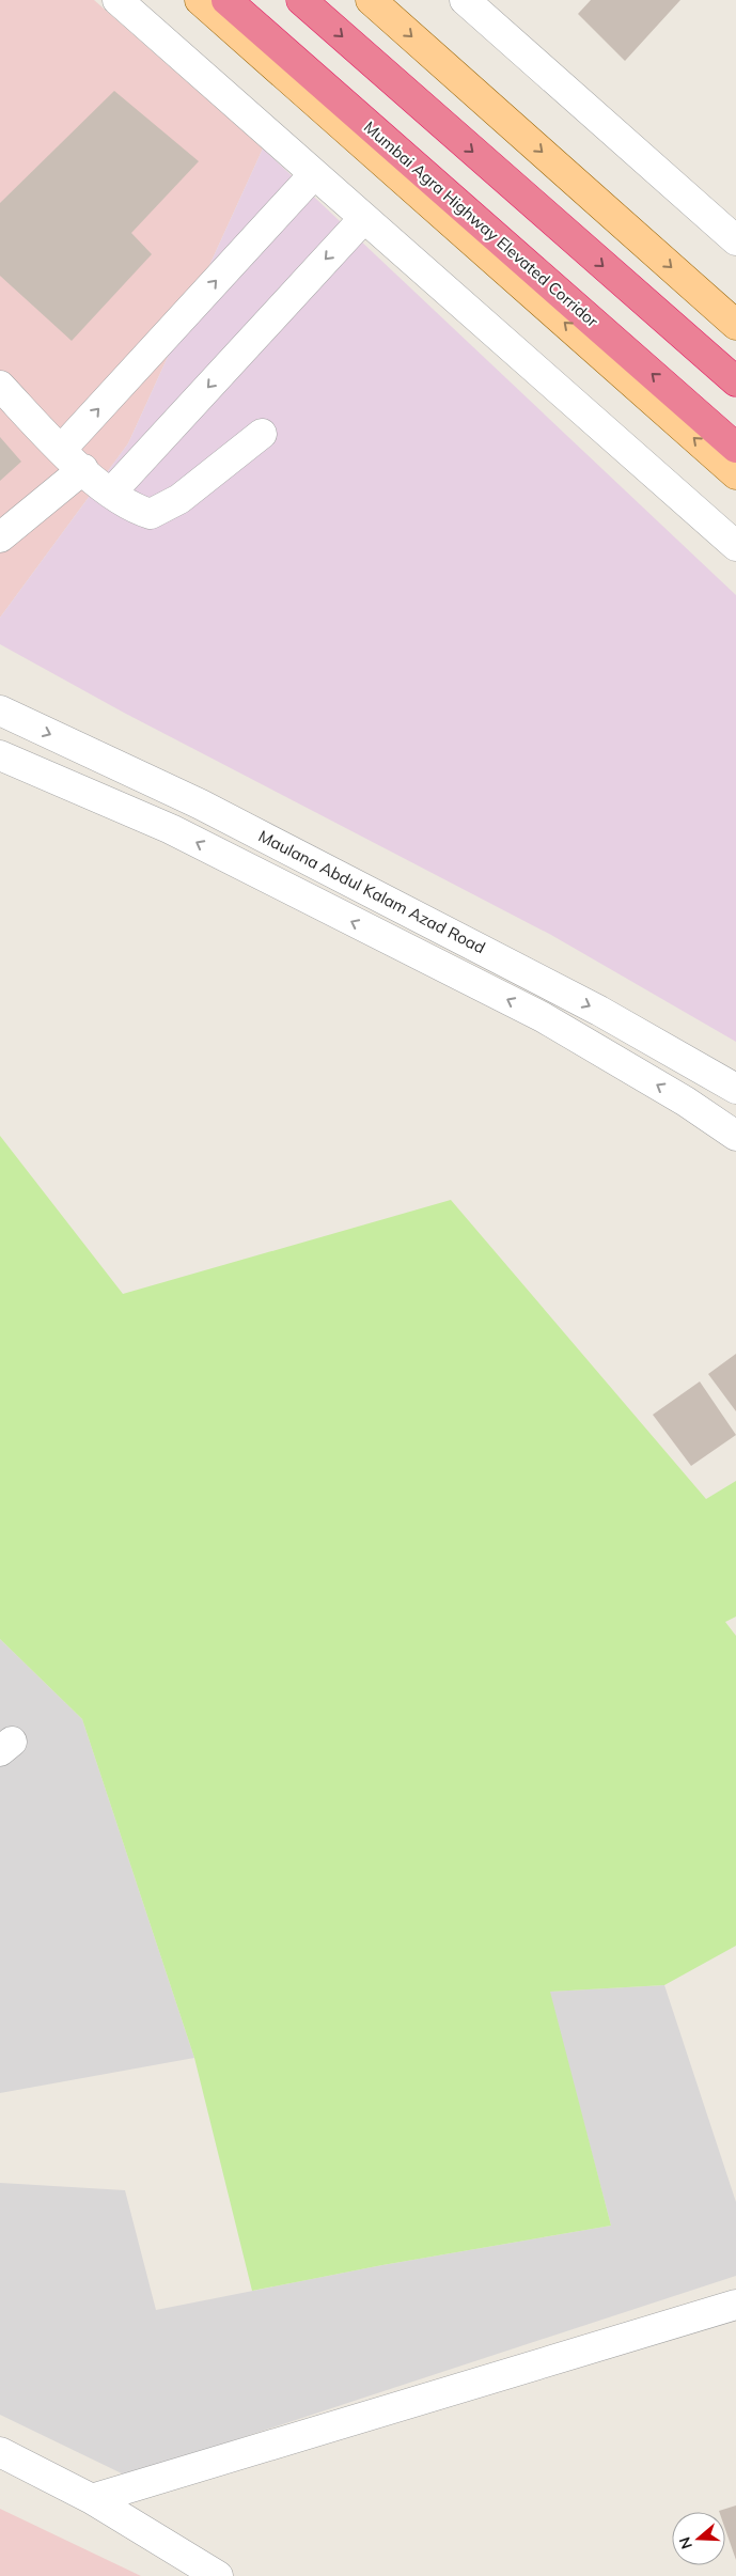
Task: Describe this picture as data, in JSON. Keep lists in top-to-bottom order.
{
  "streets": {
    "highway": ["Mumbai Agra Highway Elevated Corridor"],
    "street": ["Maulana Abdul Kalam Azad Road"]
  },
  "north": "left"
}
